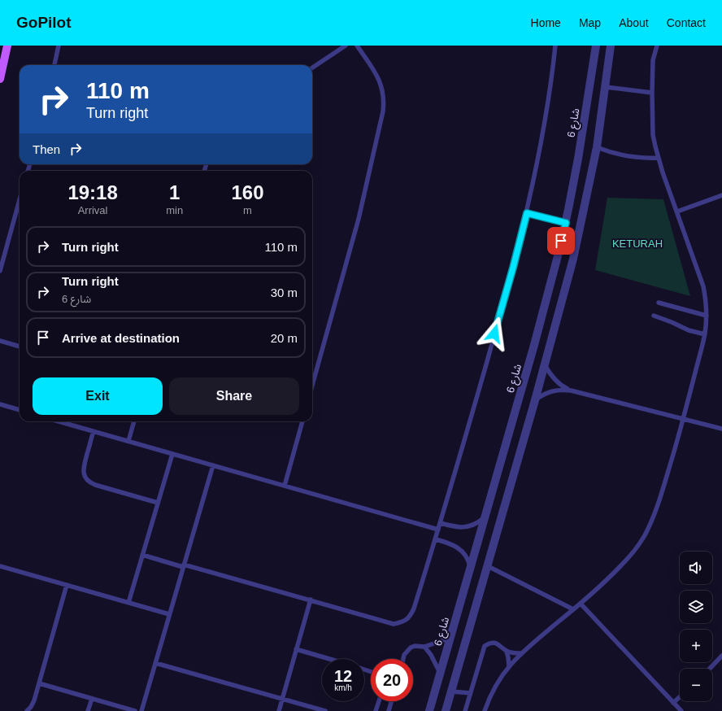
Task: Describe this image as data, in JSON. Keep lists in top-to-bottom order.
{
  "streets": {
    "street": ["شارع 6"]
  },
  "parks": ["KETURAH"],
  "page": {
    "header": "GoPilot",
    "nav": [
      "Home",
      "Map",
      "About",
      "Contact"
    ],
    "turn": ["110 m", "Turn right"],
    "then": "Then",
    "eta": [
      "19:18",
      "Arrival",
      "1",
      "min",
      "160",
      "m"
    ],
    "list": [
      {
        "name": "Turn right",
        "value": "110 m"
      },
      {
        "name": "Turn right",
        "note": "شارع 6",
        "value": "30 m"
      },
      {
        "name": "Arrive at destination",
        "value": "20 m"
      }
    ],
    "buttons": ["Exit", "Share"],
    "map_buttons": ["+", "−"],
    "speed": "12 km/h",
    "limit": "20"
  }
}
